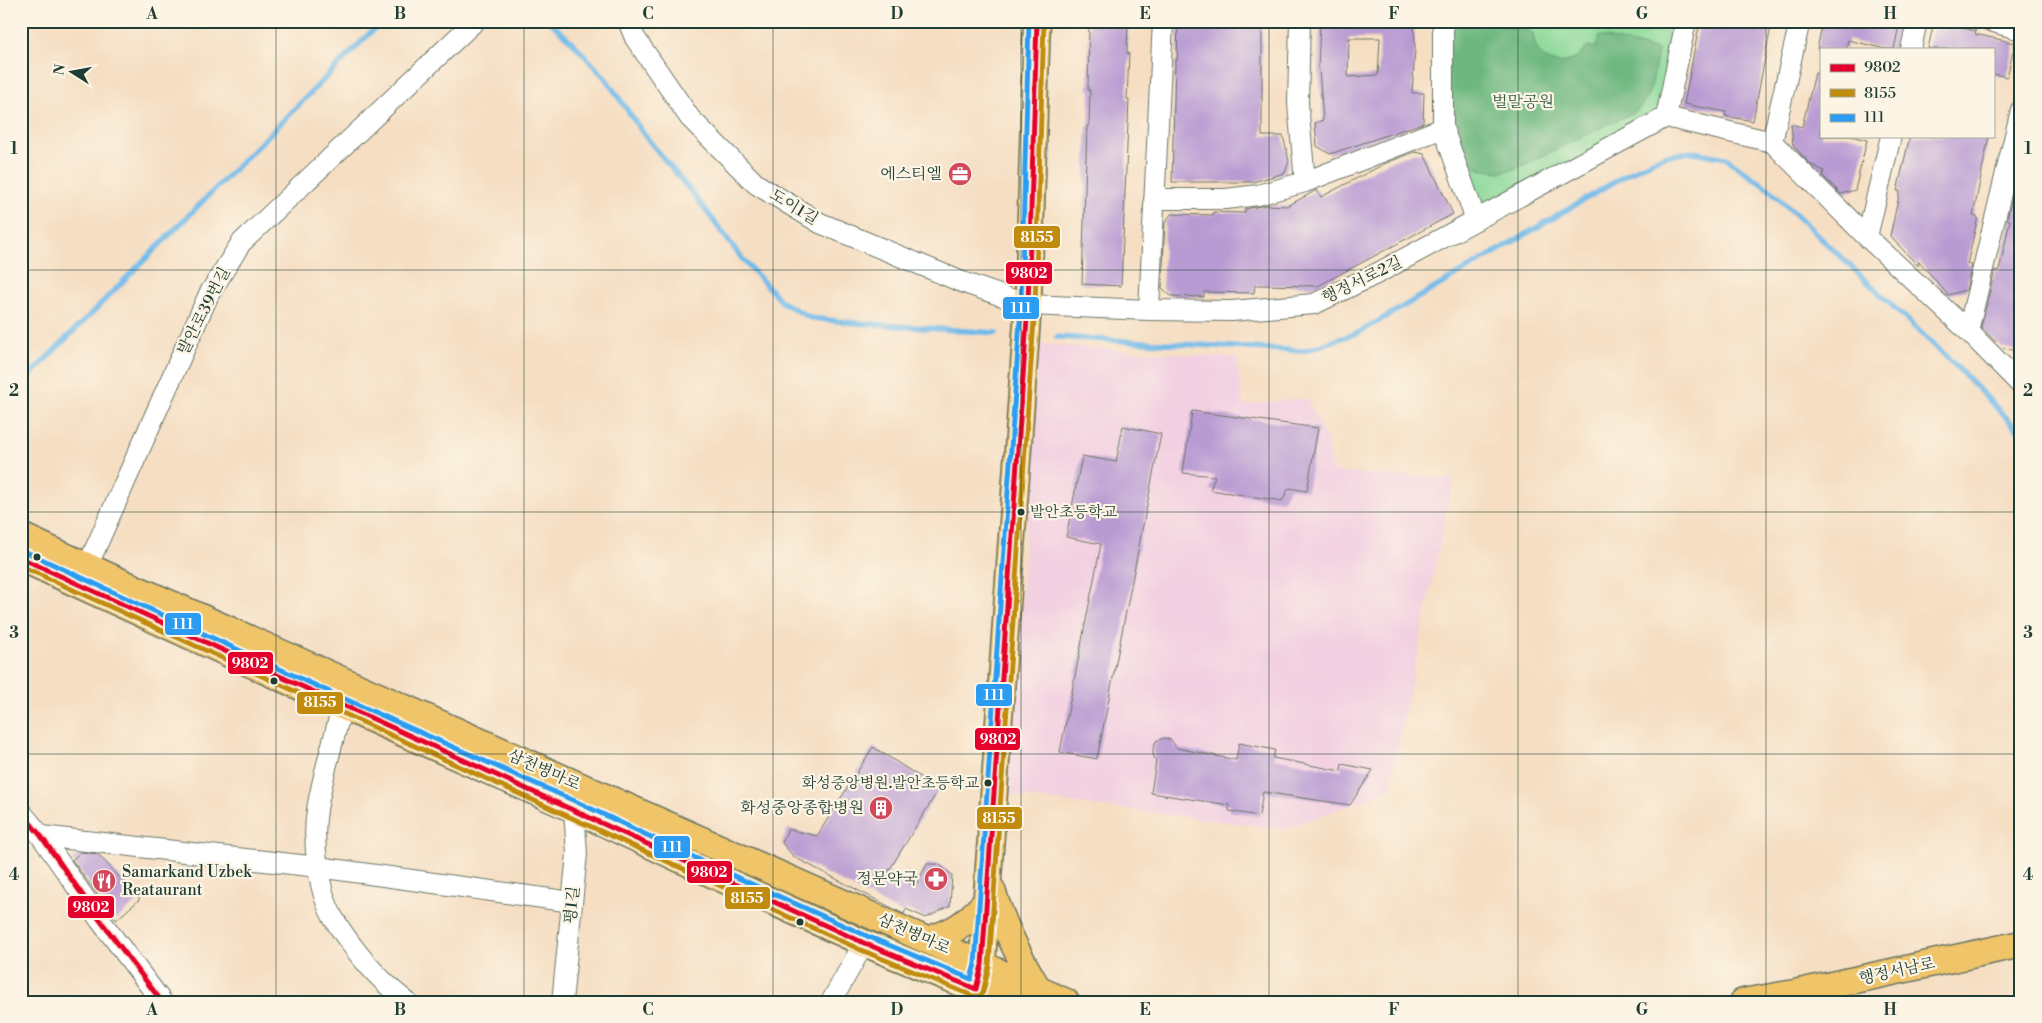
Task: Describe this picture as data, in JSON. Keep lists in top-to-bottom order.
{
  "streets": {
    "main road": ["삼천병마로", "행정서남로"],
    "street": [
      "도이1길",
      "행정서로2길",
      "발안로39번길",
      "평1길"
    ]
  },
  "crossings": [
    ["도이1길", "행정서로2길"],
    ["발안로39번길", "삼천병마로"],
    ["삼천병마로", "평1길"]
  ],
  "parks": ["벌말공원"],
  "places": {
    "office": ["에스티엘"],
    "other": ["발안초등학교", "화성중앙병원.발안초등학교"],
    "building": ["화성중앙종합병원"],
    "pharmacy": ["정문약국"],
    "restaurant": ["Samarkand Uzbek Reataurant"]
  },
  "lines": ["transit line 9802", "transit line 8155", "transit line 111"],
  "legend": ["9802", "8155", "111"],
  "north": "left",
  "grid": {
    "columns": [
      "A",
      "B",
      "C",
      "D",
      "E",
      "F",
      "G",
      "H"
    ],
    "rows": [
      "1",
      "2",
      "3",
      "4"
    ]
  }
}
